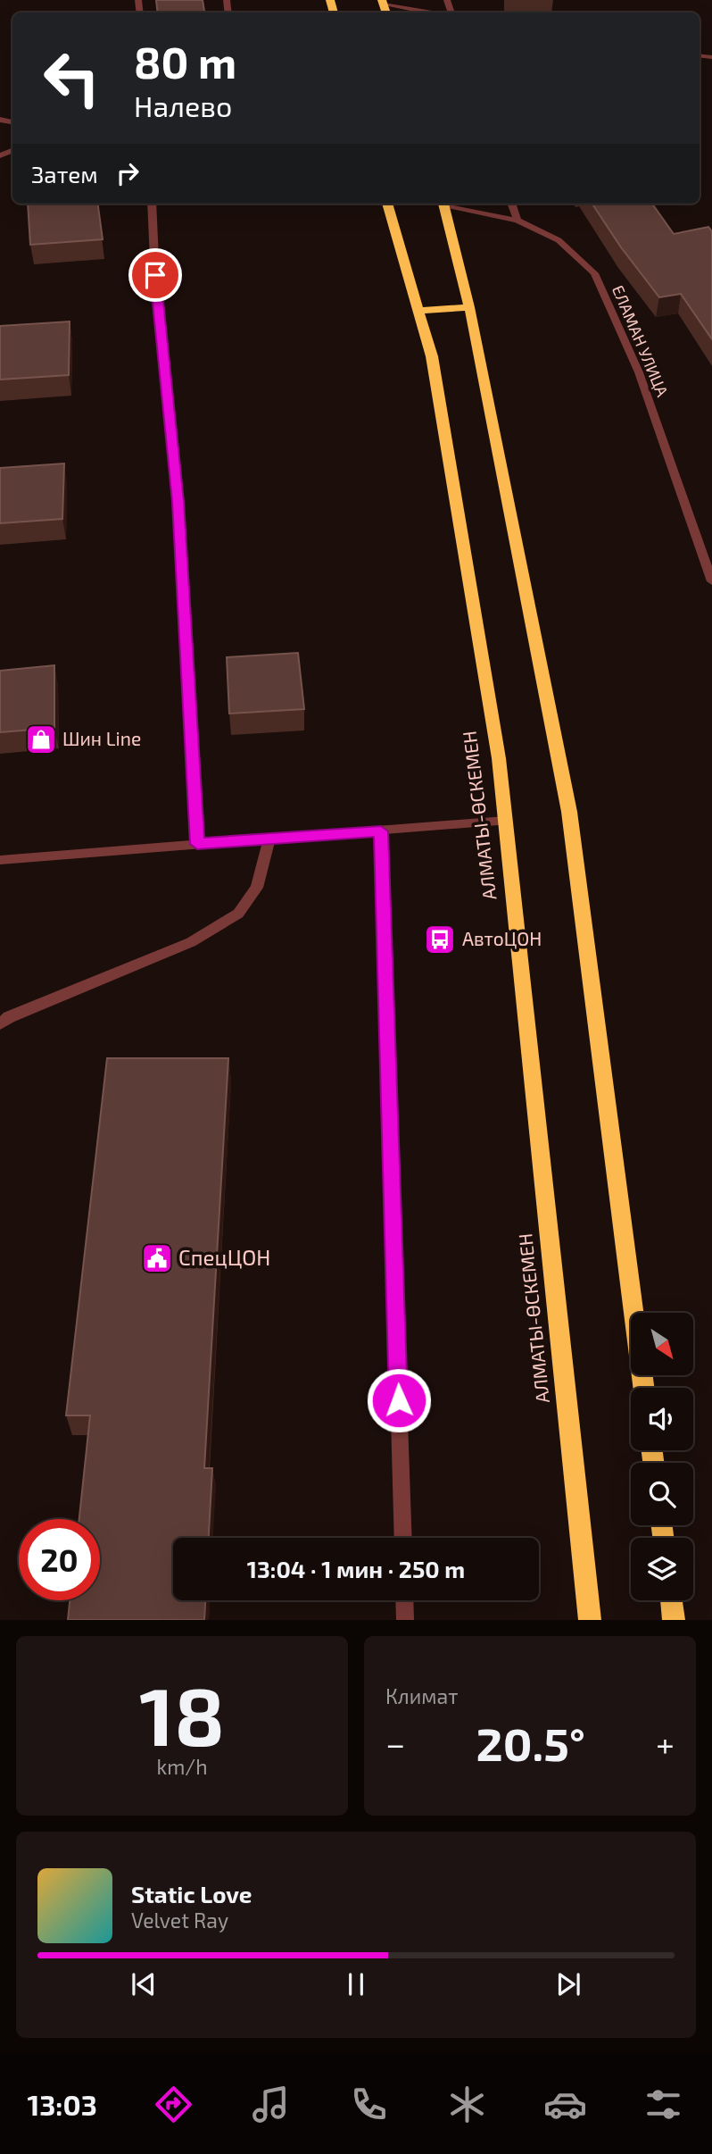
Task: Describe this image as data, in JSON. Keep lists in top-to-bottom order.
{
  "streets": {
    "main road": ["АЛМАТЫ-ӨСКЕМЕН"],
    "street": ["ЕЛАМАН УЛИЦА"]
  },
  "places": {
    "shop": ["Шин Line"],
    "bus stop": ["АвтоЦОН"],
    "public building": ["СпецЦОН"]
  },
  "north": "bottom right",
  "page": {
    "turn": ["80 m", "Налево"],
    "then": "Затем",
    "limit": "20",
    "trip": "13:04 · 1 мин · 250 m",
    "tile": [
      ["18", "km/h"],
      "Климат"
    ],
    "heat": ["−", "20.5°", "+"],
    "song": ["Static Love", "Velvet Ray"],
    "tabs": "13:03"
  }
}
